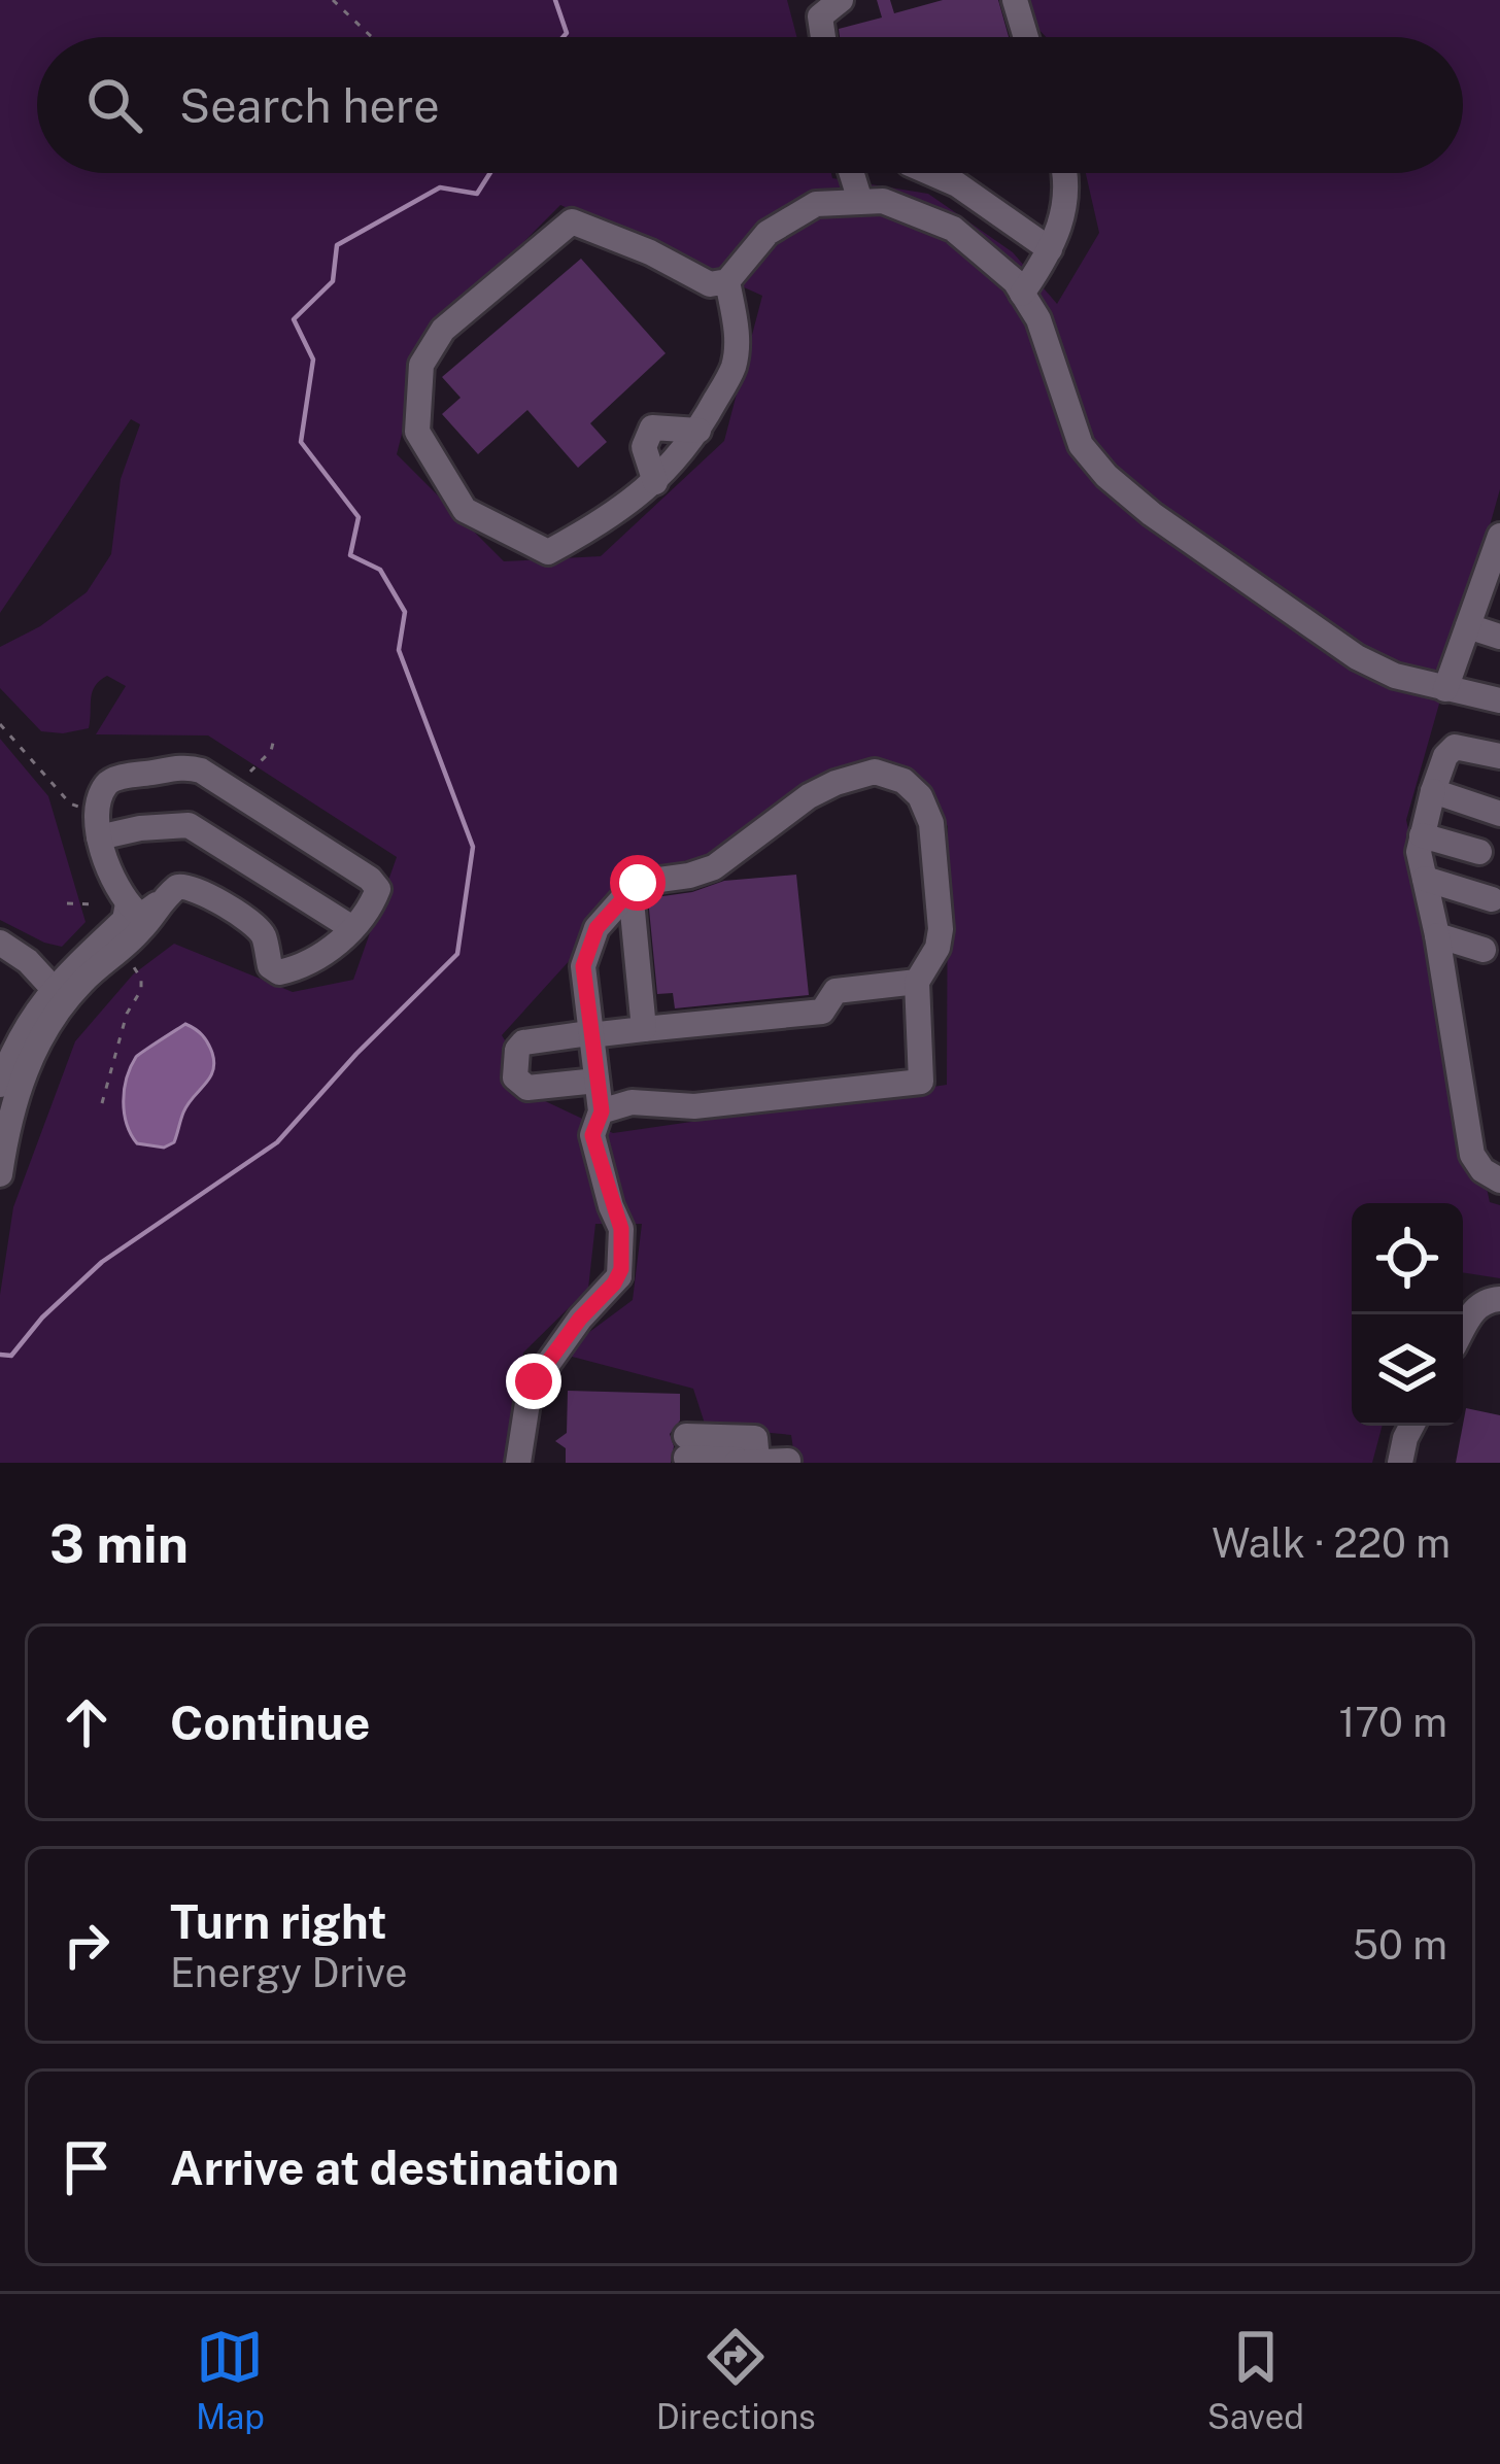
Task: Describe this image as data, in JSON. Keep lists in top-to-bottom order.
{
  "page": {
    "search": "Search here",
    "heading": ["3 min", "Walk · 220 m"],
    "list": [
      ["Continue", "170 m"],
      ["Turn right", "Energy Drive", "50 m"],
      "Arrive at destination"
    ],
    "nav": ["Map", "Directions", "Saved"]
  }
}
